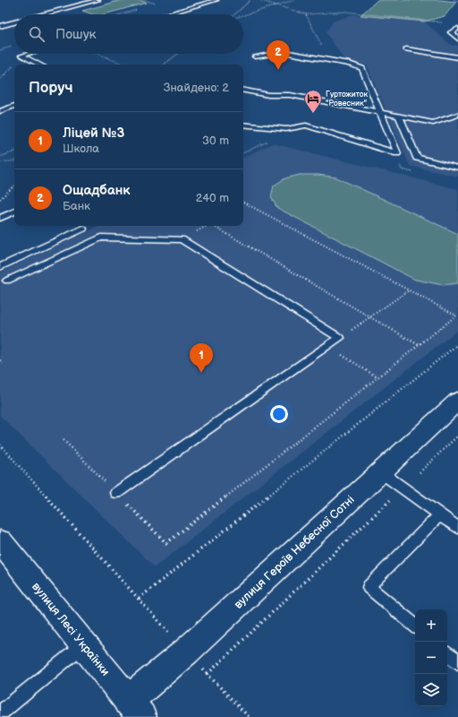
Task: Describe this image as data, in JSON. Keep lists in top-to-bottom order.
{
  "streets": {
    "street": ["вулиця Героїв Небесної Сотні", "вулиця Лесі Українки"]
  },
  "crossings": [
    ["вулиця Героїв Небесної Сотні", "вулиця Лесі Українки"]
  ],
  "places": {
    "hotel": ["Гуртожиток \"Ровесник\""]
  },
  "page": {
    "search": "Пошук",
    "pins": ["2", "1"],
    "heading": ["Поруч", "Знайдено: 2"],
    "list": [
      {
        "mark": "1",
        "name": "Ліцей №3",
        "note": "Школа",
        "value": "30 m"
      },
      {
        "mark": "2",
        "name": "Ощадбанк",
        "note": "Банк",
        "value": "240 m"
      }
    ],
    "map_buttons": ["+", "−"]
  }
}
